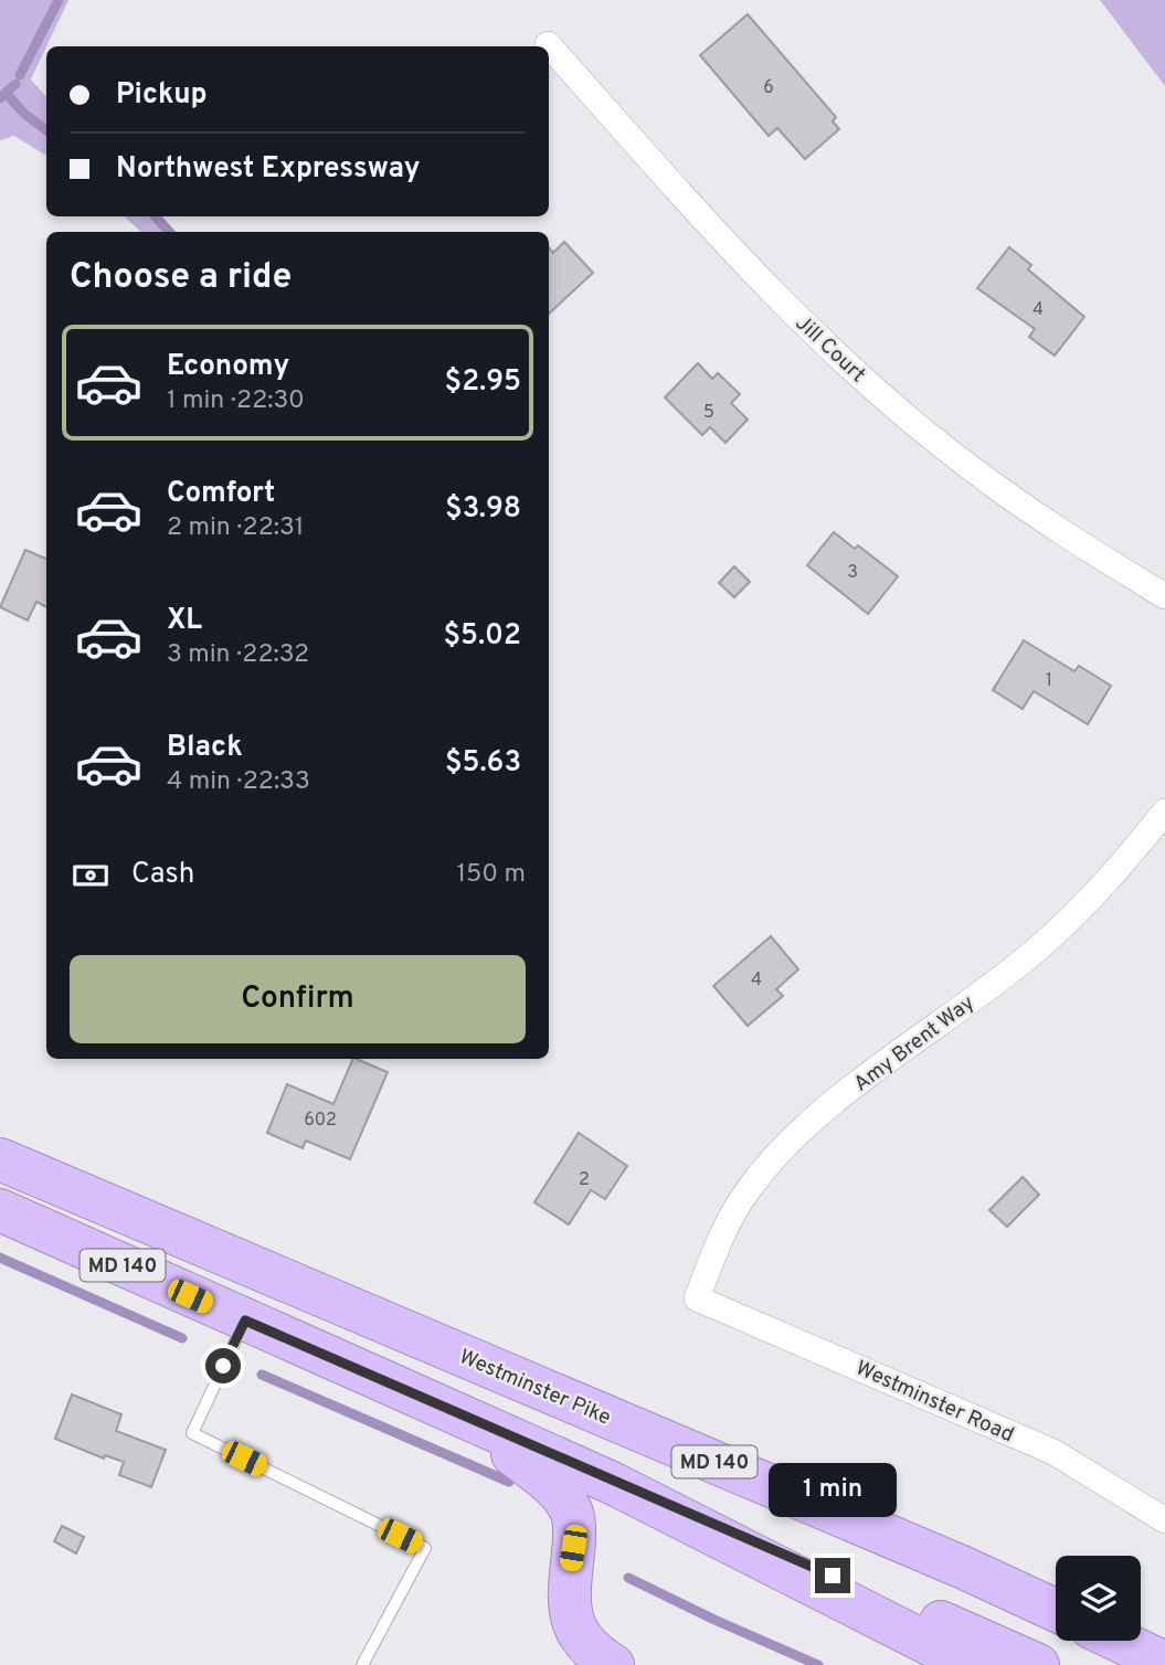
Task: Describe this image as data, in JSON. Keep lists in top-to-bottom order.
{
  "streets": {
    "highway": ["MD 140", "Westminster Pike"],
    "street": ["Jill Court", "Amy Brent Way", "Westminster Road"]
  },
  "crossings": [
    ["Amy Brent Way", "Westminster Road"]
  ],
  "house_numbers": [
    "6",
    "4",
    "5",
    "3",
    "1",
    "4",
    "602",
    "2"
  ],
  "page": {
    "banner": ["Pickup", "Northwest Expressway"],
    "heading": "Choose a ride",
    "list": [
      {
        "name": "Economy",
        "note": "1 min · 22:30",
        "value": "$2.95"
      },
      {
        "name": "Comfort",
        "note": "2 min · 22:31",
        "value": "$3.98"
      },
      {
        "name": "XL",
        "note": "3 min · 22:32",
        "value": "$5.02"
      },
      {
        "name": "Black",
        "note": "4 min · 22:33",
        "value": "$5.63"
      }
    ],
    "pay": ["Cash", "150 m"],
    "buttons": "Confirm",
    "bubble": "1 min"
  }
}
